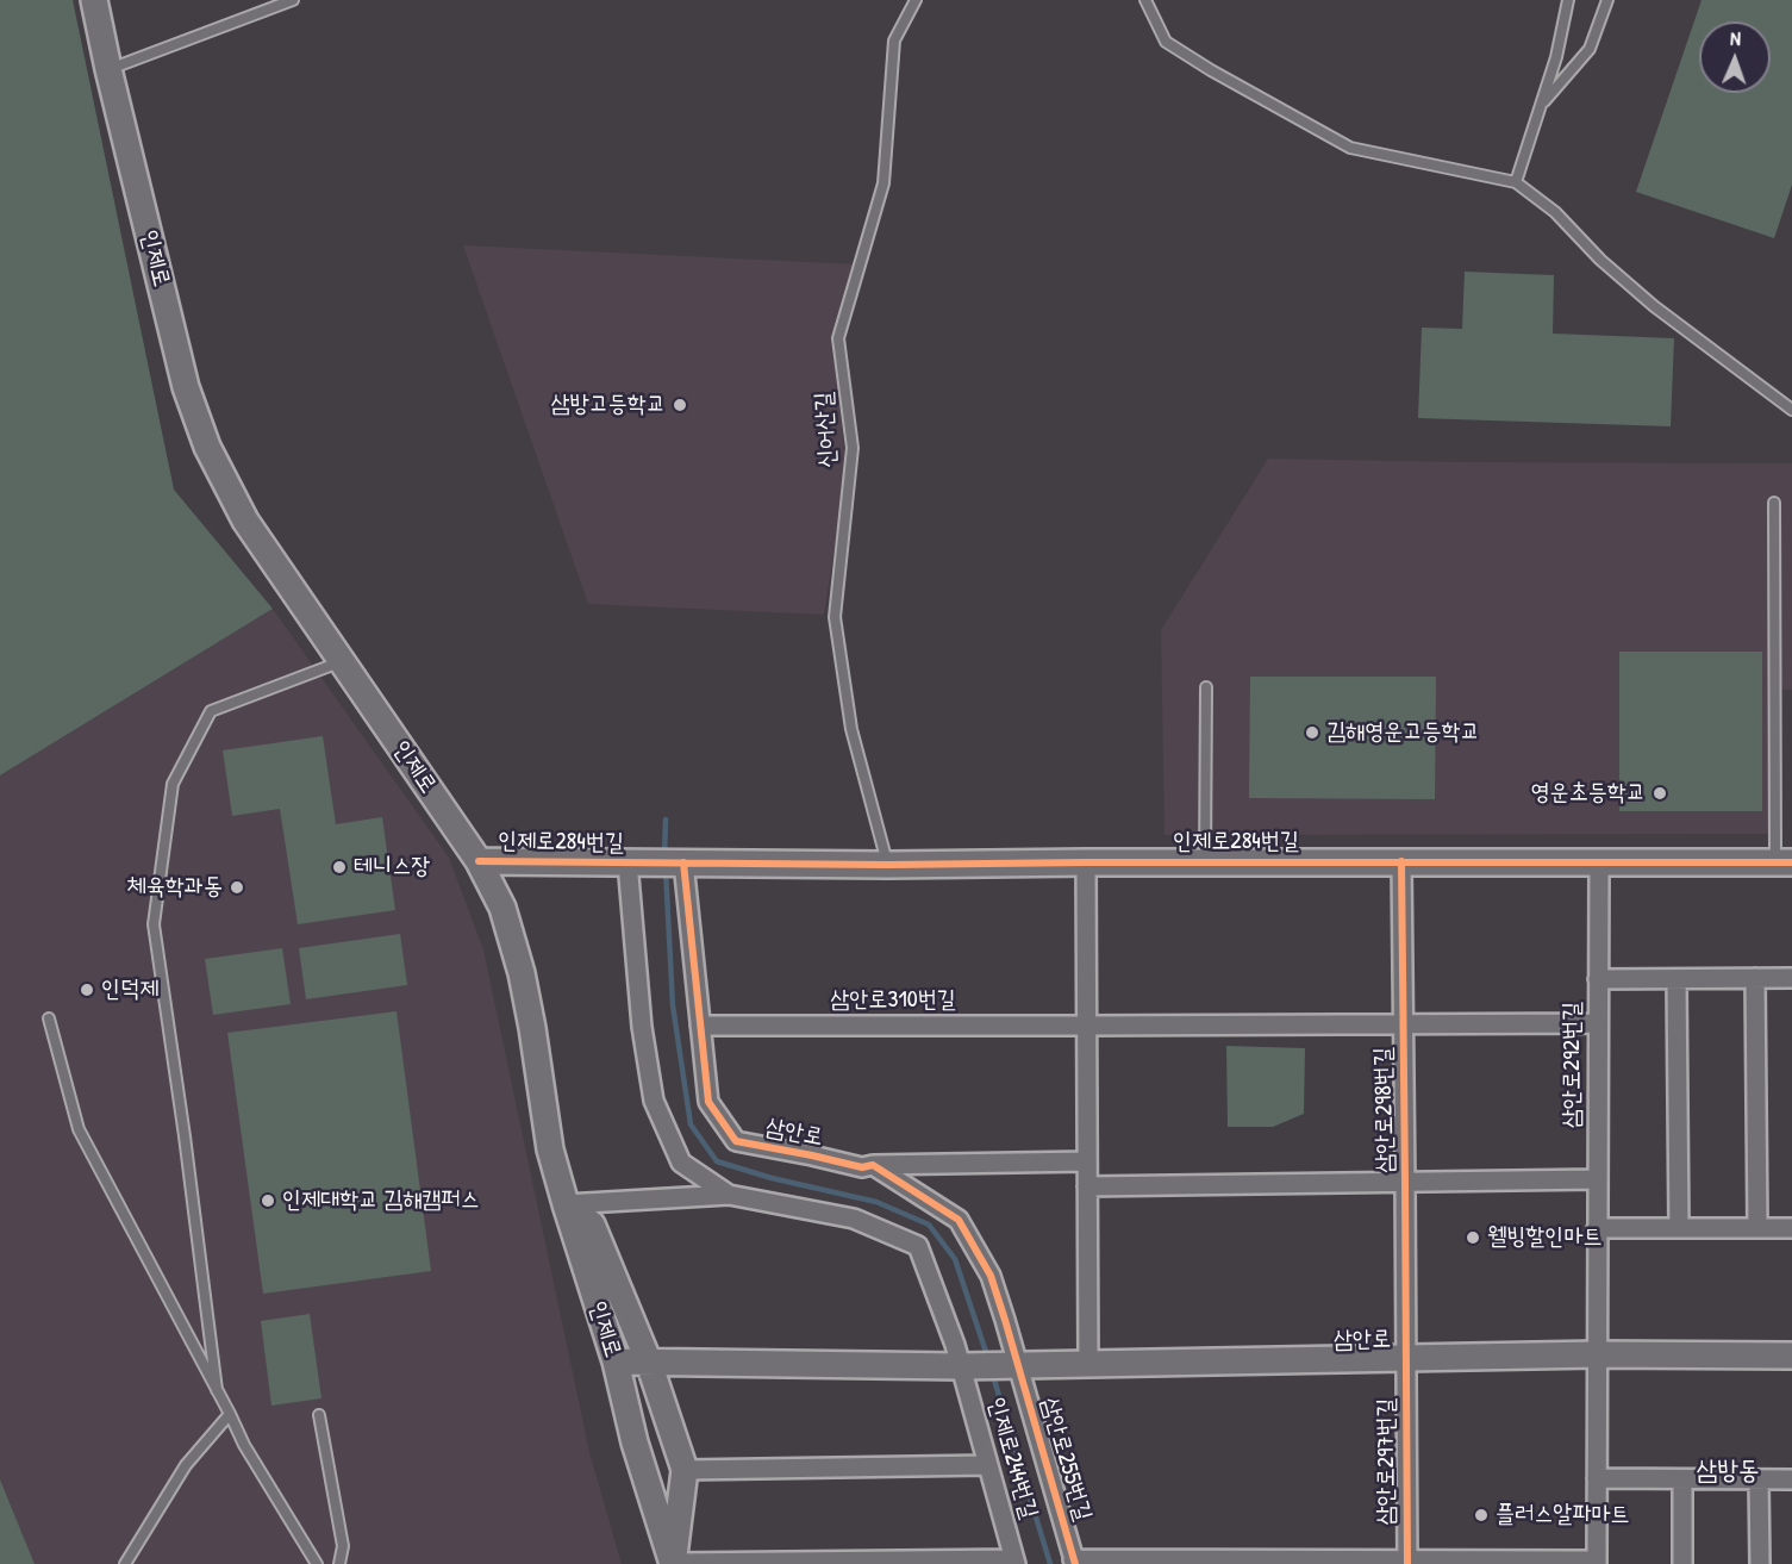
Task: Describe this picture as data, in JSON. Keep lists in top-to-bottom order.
{
  "streets": {
    "main road": ["인제로", "인제로284번길", "삼안로"],
    "street": [
      "삼안로310번길",
      "삼안로292번길",
      "삼안로298번길",
      "인제로244번길",
      "삼안로255번길",
      "삼안로297번길"
    ],
    "lane": ["신어산길"]
  },
  "crossings": [
    ["인제로", "인제로284번길"],
    ["신어산길", "인제로284번길"],
    ["인제로284번길", "삼안로298번길"],
    ["인제로284번길", "삼안로"],
    ["삼안로310번길", "삼안로298번길"],
    ["삼안로310번길", "삼안로"],
    ["삼안로292번길", "삼안로298번길"],
    ["삼안로292번길", "삼안로"],
    ["삼안로298번길", "삼안로"],
    ["삼안로298번길", "삼안로297번길"],
    ["삼안로", "삼안로255번길"],
    ["삼안로", "삼안로297번길"],
    ["삼안로255번길", "삼안로297번길"]
  ],
  "districts": ["삼방동"],
  "places": [
    "삼방고등학교",
    "김해영운고등학교",
    "영운초등학교",
    "테니스장",
    "체육학과동",
    "인덕제",
    "인제대학교 김해캠퍼스",
    "웰빙할인마트",
    "플러스알파마트"
  ],
  "north": "top"
}
